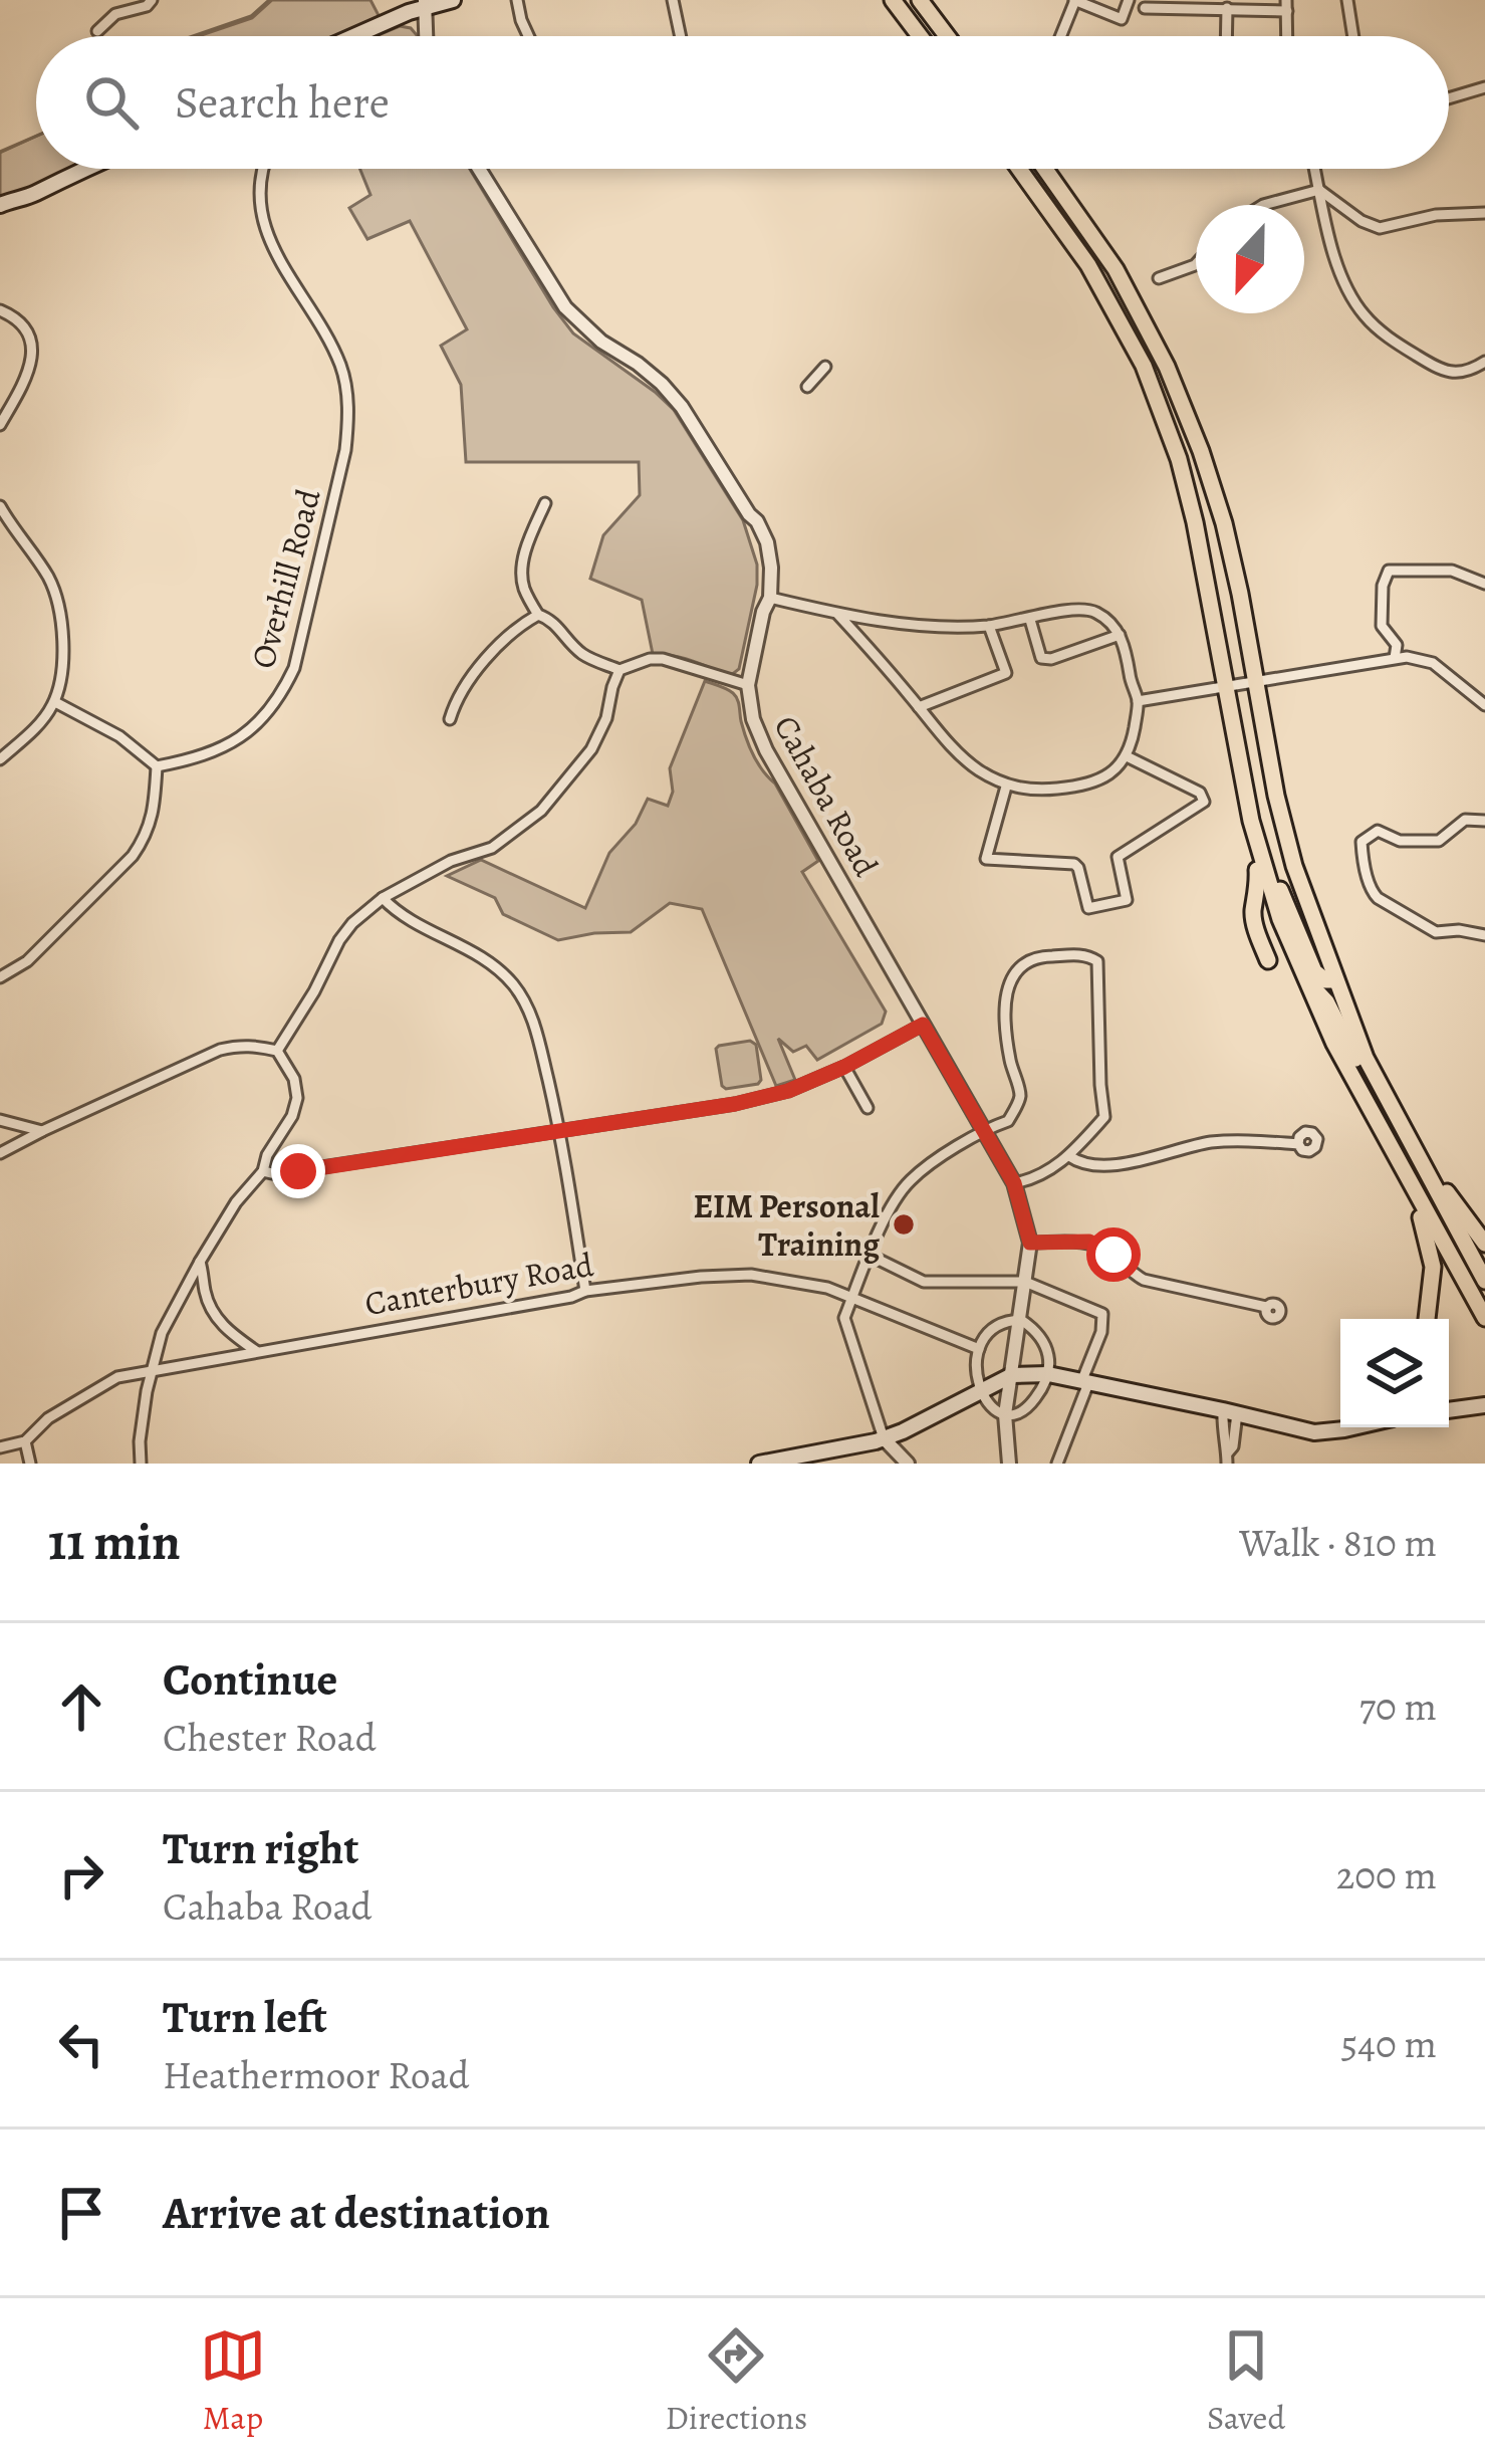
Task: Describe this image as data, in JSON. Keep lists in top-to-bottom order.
{
  "streets": {
    "street": ["Overhill Road", "Cahaba Road", "Canterbury Road"]
  },
  "places": ["EIM Personal Training"],
  "north": "bottom",
  "page": {
    "search": "Search here",
    "heading": ["11 min", "Walk · 810 m"],
    "list": [
      ["Continue", "Chester Road", "70 m"],
      ["Turn right", "Cahaba Road", "200 m"],
      ["Turn left", "Heathermoor Road", "540 m"],
      "Arrive at destination"
    ],
    "nav": ["Map", "Directions", "Saved"]
  }
}
